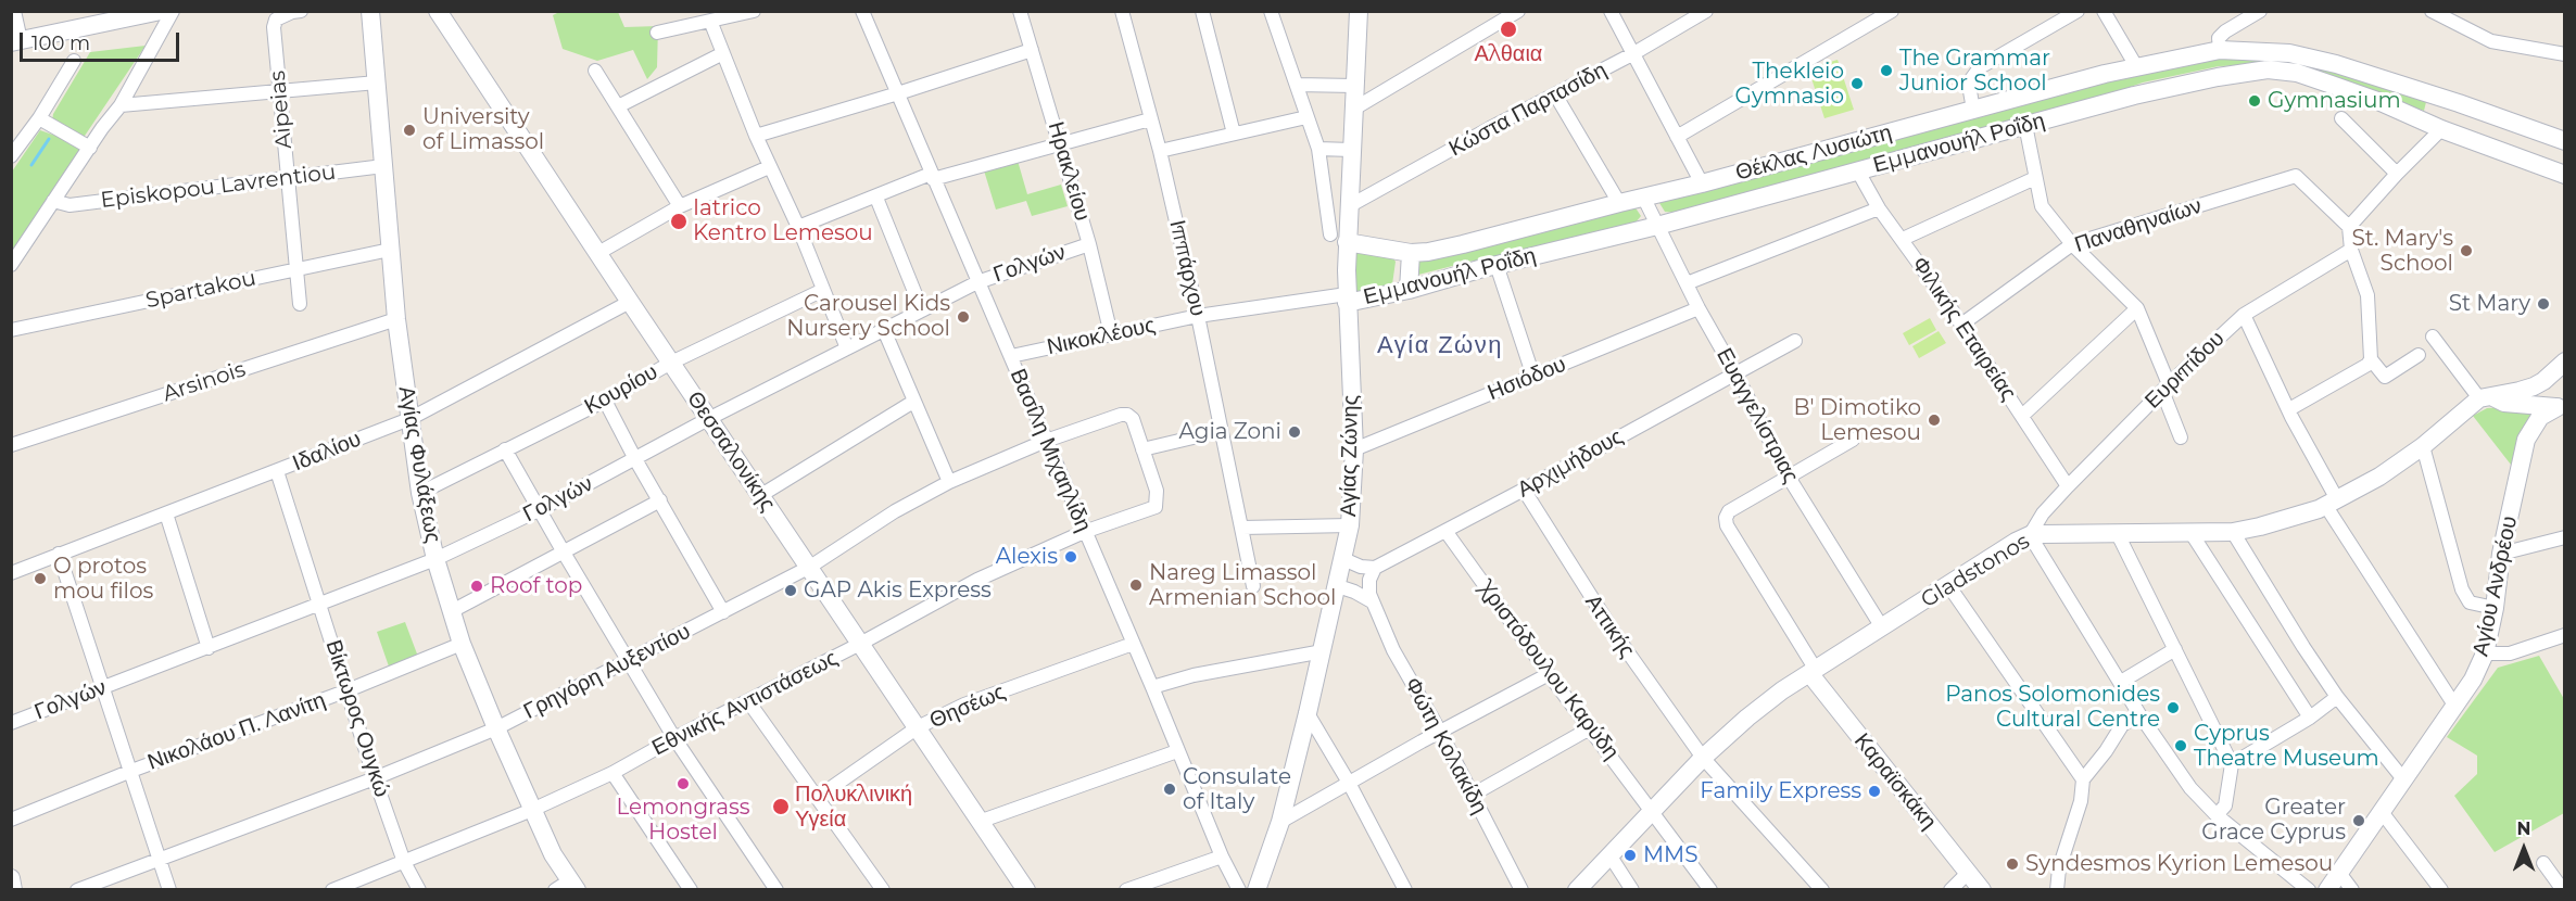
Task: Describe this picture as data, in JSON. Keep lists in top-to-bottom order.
{
  "streets": {
    "street": [
      "Aipeias",
      "Κώστα Παρτασίδη",
      "Εμμανουήλ Ροΐδη",
      "Θέκλας Λυσιώτη",
      "Ηρακλείου",
      "Episkopou Lavrentiou",
      "Παναθηναίων",
      "Γολγών",
      "Ιππάρχου",
      "Spartakou",
      "Φιλικής Εταιρείας",
      "Νικοκλέους",
      "Ευριπίδου",
      "Ησιόδου",
      "Arsinois",
      "Κουρίου",
      "Ευαγγελίστριας",
      "Βασίλη Μιχαηλίδη",
      "Ιδαλίου",
      "Θεσσαλονίκης",
      "Αγίας Ζώνης",
      "Αρχιμήδους",
      "Αγίας Φυλάξεως",
      "Gladstonos",
      "Αγίου Ανδρέου",
      "Αττικής",
      "Χριστόδουλου Καρύδη",
      "Γρηγόρη Αυξεντίου",
      "Εθνικής Αντιστάσεως",
      "Θησέως",
      "Βίκτωρος Ουγκώ",
      "Νικολάου Π. Λανίτη",
      "Φώτη Κολακίδη",
      "Καραϊσκάκη"
    ]
  },
  "crossings": [
    ["Aipeias", "Episkopou Lavrentiou"],
    ["Aipeias", "Spartakou"],
    ["Κώστα Παρτασίδη", "Αγίας Ζώνης"],
    ["Εμμανουήλ Ροΐδη", "Θέκλας Λυσιώτη"],
    ["Εμμανουήλ Ροΐδη", "Φιλικής Εταιρείας"],
    ["Εμμανουήλ Ροΐδη", "Νικοκλέους"],
    ["Εμμανουήλ Ροΐδη", "Ευαγγελίστριας"],
    ["Εμμανουήλ Ροΐδη", "Αγίας Ζώνης"],
    ["Θέκλας Λυσιώτη", "Ευαγγελίστριας"],
    ["Θέκλας Λυσιώτη", "Αγίας Ζώνης"],
    ["Ηρακλείου", "Γολγών"],
    ["Ηρακλείου", "Νικοκλέους"],
    ["Episkopou Lavrentiou", "Αγίας Φυλάξεως"],
    ["Παναθηναίων", "Φιλικής Εταιρείας"],
    ["Γολγών", "Βασίλη Μιχαηλίδη"],
    ["Γολγών", "Θεσσαλονίκης"],
    ["Γολγών", "Αγίας Φυλάξεως"],
    ["Γολγών", "Βίκτωρος Ουγκώ"],
    ["Ιππάρχου", "Νικοκλέους"],
    ["Spartakou", "Αγίας Φυλάξεως"],
    ["Φιλικής Εταιρείας", "Ευριπίδου"],
    ["Νικοκλέους", "Βασίλη Μιχαηλίδη"],
    ["Νικοκλέους", "Αγίας Ζώνης"],
    ["Ευριπίδου", "Gladstonos"],
    ["Ησιόδου", "Ευαγγελίστριας"],
    ["Ησιόδου", "Αγίας Ζώνης"],
    ["Arsinois", "Αγίας Φυλάξεως"],
    ["Κουρίου", "Θεσσαλονίκης"],
    ["Κουρίου", "Αγίας Φυλάξεως"],
    ["Ευαγγελίστριας", "Αρχιμήδους"],
    ["Ευαγγελίστριας", "Gladstonos"],
    ["Βασίλη Μιχαηλίδη", "Γρηγόρη Αυξεντίου"],
    ["Βασίλη Μιχαηλίδη", "Εθνικής Αντιστάσεως"],
    ["Βασίλη Μιχαηλίδη", "Θησέως"],
    ["Ιδαλίου", "Θεσσαλονίκης"],
    ["Ιδαλίου", "Αγίας Φυλάξεως"],
    ["Ιδαλίου", "Βίκτωρος Ουγκώ"],
    ["Θεσσαλονίκης", "Γρηγόρη Αυξεντίου"],
    ["Θεσσαλονίκης", "Εθνικής Αντιστάσεως"],
    ["Θεσσαλονίκης", "Θησέως"],
    ["Αρχιμήδους", "Αττικής"],
    ["Αρχιμήδους", "Χριστόδουλου Καρύδη"],
    ["Αρχιμήδους", "Φώτη Κολακίδη"],
    ["Αγίας Φυλάξεως", "Γρηγόρη Αυξεντίου"],
    ["Αγίας Φυλάξεως", "Εθνικής Αντιστάσεως"],
    ["Αγίας Φυλάξεως", "Νικολάου Π. Λανίτη"],
    ["Gladstonos", "Αττικής"],
    ["Gladstonos", "Χριστόδουλου Καρύδη"],
    ["Gladstonos", "Καραϊσκάκη"],
    ["Γρηγόρη Αυξεντίου", "Εθνικής Αντιστάσεως"],
    ["Γρηγόρη Αυξεντίου", "Βίκτωρος Ουγκώ"],
    ["Εθνικής Αντιστάσεως", "Βίκτωρος Ουγκώ"],
    ["Βίκτωρος Ουγκώ", "Νικολάου Π. Λανίτη"]
  ],
  "districts": ["Αγία Ζώνη"],
  "places": [
    "Αλθαια",
    "The Grammar Junior School",
    "Thekleio Gymnasio",
    "Gymnasium",
    "University of Limassol",
    "Iatrico Kentro Lemesou",
    "St. Mary's School",
    "St Mary",
    "Carousel Kids Nursery School",
    "B' Dimotiko Lemesou",
    "Agia Zoni",
    "Alexis",
    "O protos mou filos",
    "Nareg Limassol Armenian School",
    "Roof top",
    "GAP Akis Express",
    "Panos Solomonides Cultural Centre",
    "Cyprus Theatre Museum",
    "Lemongrass Hostel",
    "Consulate of Italy",
    "Family Express",
    "Πολυκλινική Υγεία",
    "Greater Grace Cyprus",
    "MMS",
    "Syndesmos Kyrion Lemesou"
  ],
  "scale_bar": "100 m",
  "north": "top"
}
